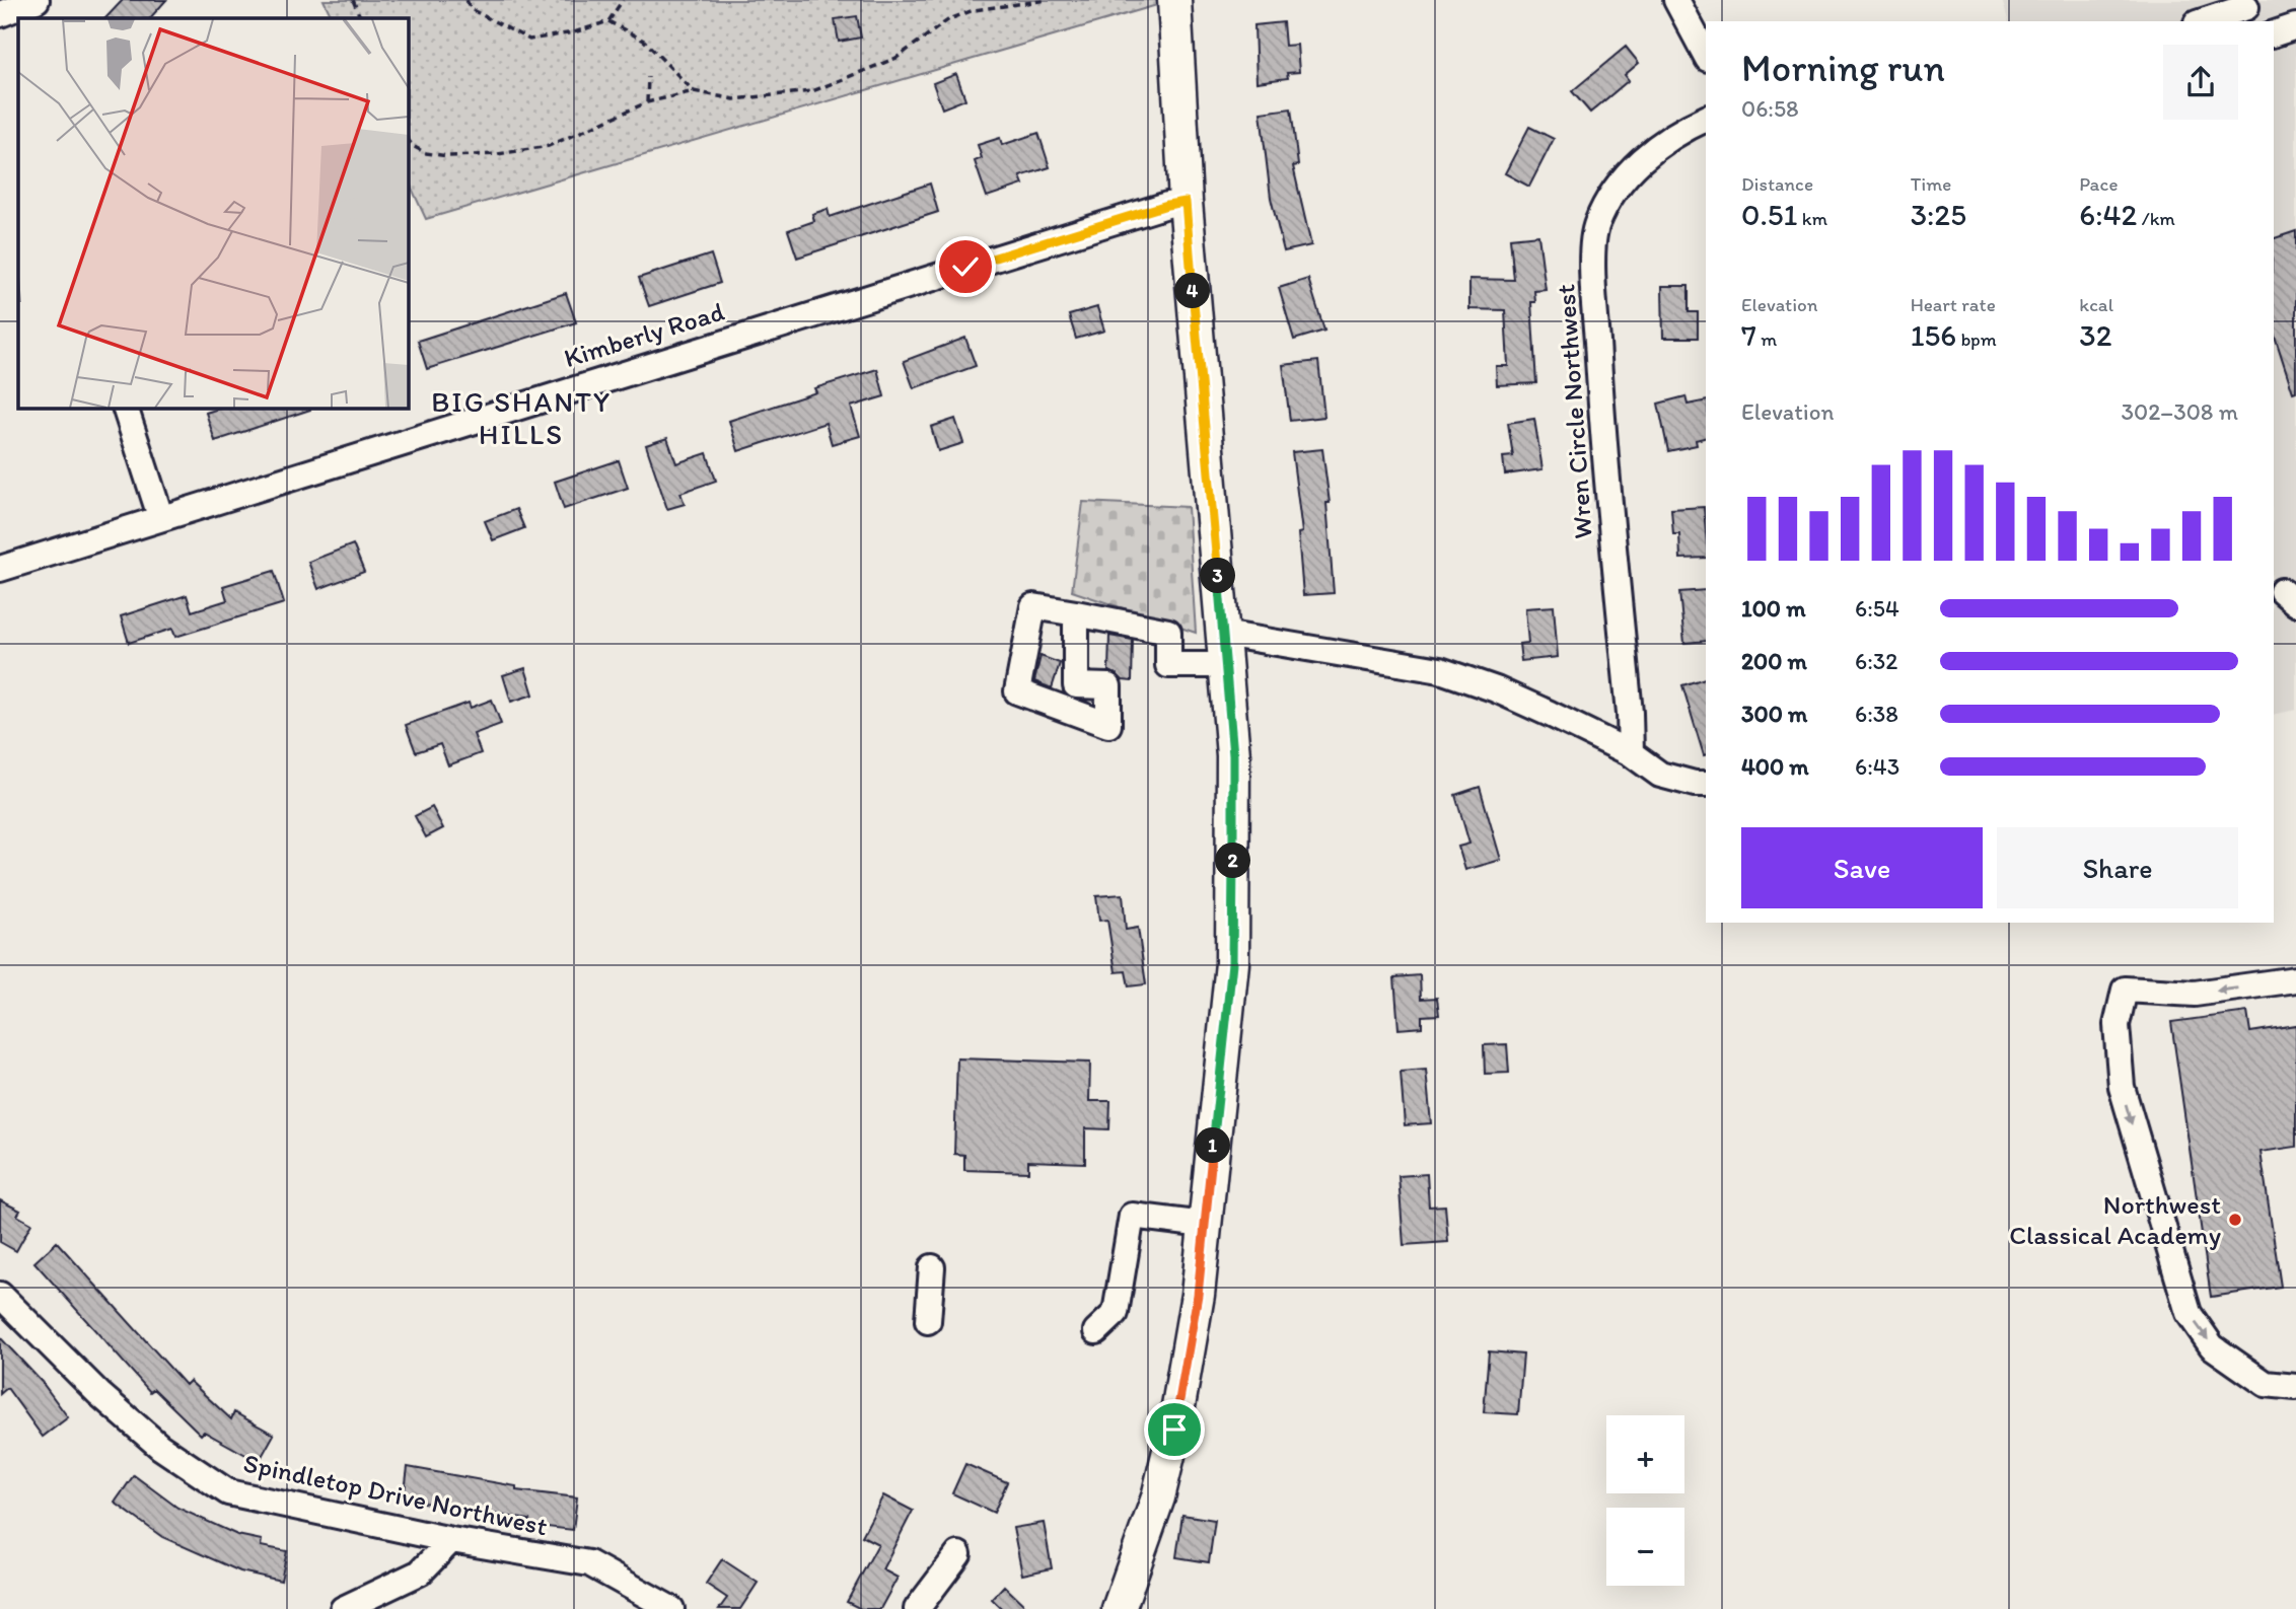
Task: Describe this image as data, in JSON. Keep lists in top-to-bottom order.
{
  "streets": {
    "street": ["Kimberly Road", "Wren Circle Northwest", "Spindletop Drive Northwest"]
  },
  "districts": ["BIG SHANTY HILLS"],
  "places": ["Northwest Classical Academy"],
  "page": {
    "heading": ["Morning run", "06:58"],
    "stats": [
      ["Distance", "0.51 km"],
      ["Time", "3:25"],
      ["Pace", "6:42 /km"],
      ["Elevation", "7 m"],
      ["Heart rate", "156 bpm"],
      ["kcal", "32"]
    ],
    "pins": [
      "4",
      "3",
      "2",
      "1"
    ],
    "chart": ["Elevation", "302–308 m"],
    "list": [
      {
        "name": "100 m",
        "note": "6:54"
      },
      {
        "name": "200 m",
        "note": "6:32"
      },
      {
        "name": "300 m",
        "note": "6:38"
      },
      {
        "name": "400 m",
        "note": "6:43"
      }
    ],
    "buttons": ["Save", "Share"],
    "map_buttons": ["+", "−"]
  }
}
